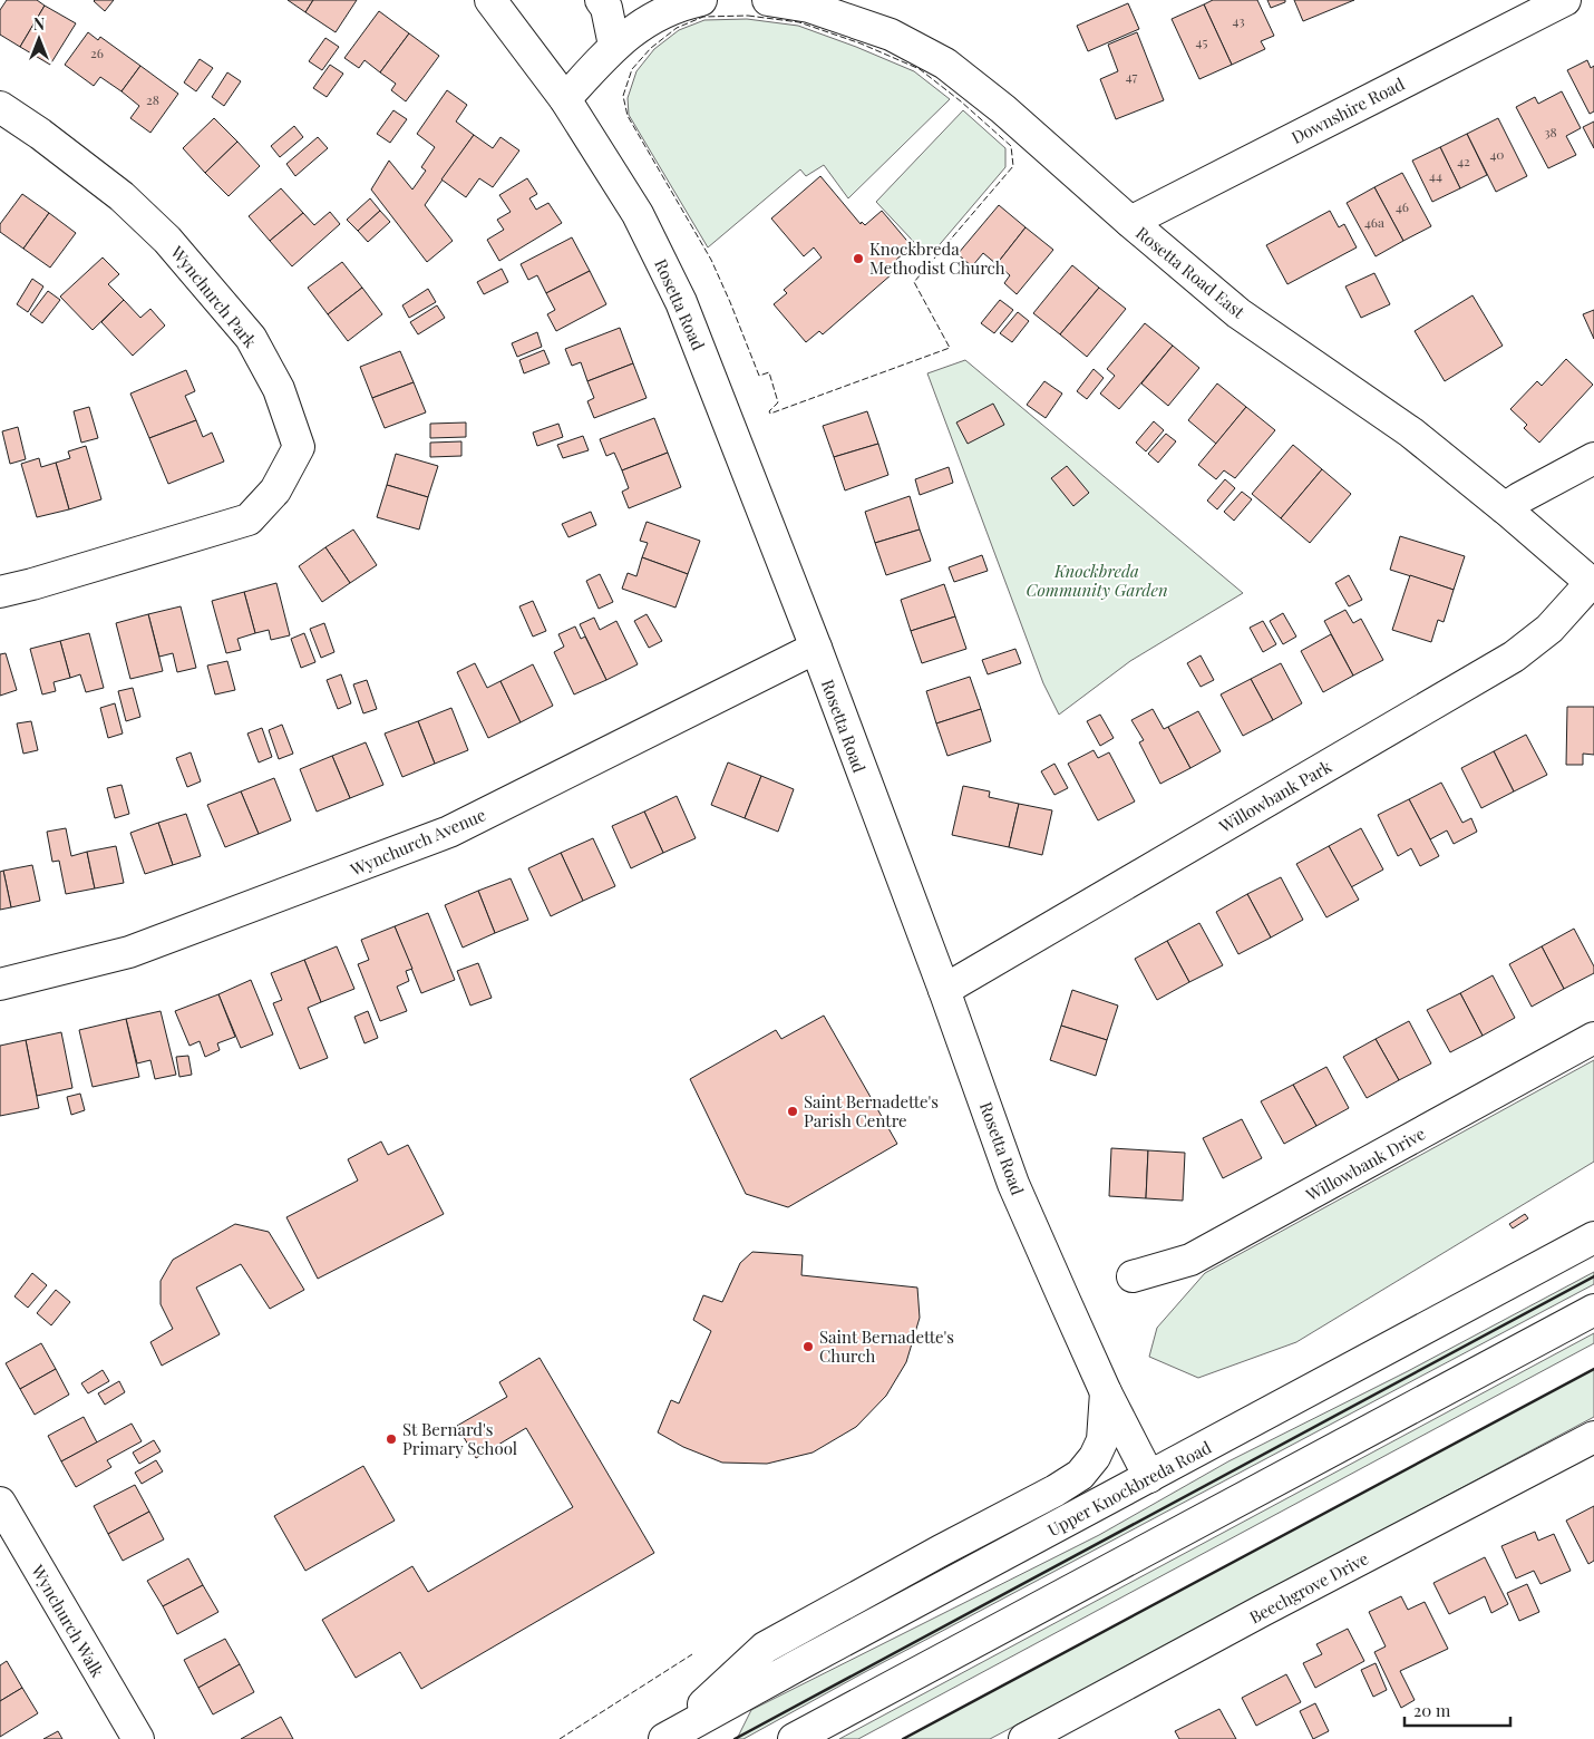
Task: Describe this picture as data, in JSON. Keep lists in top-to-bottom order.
{
  "streets": {
    "main road": [
      "Downshire Road",
      "Rosetta Road East",
      "Wynchurch Park",
      "Rosetta Road",
      "Willowbank Park",
      "Wynchurch Avenue",
      "Willowbank Drive",
      "Upper Knockbreda Road",
      "Beechgrove Drive",
      "Wynchurch Walk"
    ]
  },
  "crossings": [
    ["Downshire Road", "Rosetta Road East"],
    ["Rosetta Road East", "Willowbank Park"],
    ["Rosetta Road", "Willowbank Park"],
    ["Rosetta Road", "Wynchurch Avenue"],
    ["Rosetta Road", "Upper Knockbreda Road"]
  ],
  "parks": ["Knockbreda Community Garden"],
  "places": [
    "Knockbreda Methodist Church",
    "Saint Bernadette's Parish Centre",
    "Saint Bernadette's Church",
    "St Bernard's Primary School"
  ],
  "house_numbers": [
    "43",
    "45",
    "26",
    "47",
    "28",
    "38",
    "40",
    "42",
    "44",
    "46",
    "46a"
  ],
  "scale_bar": "20 m",
  "north": "top"
}
